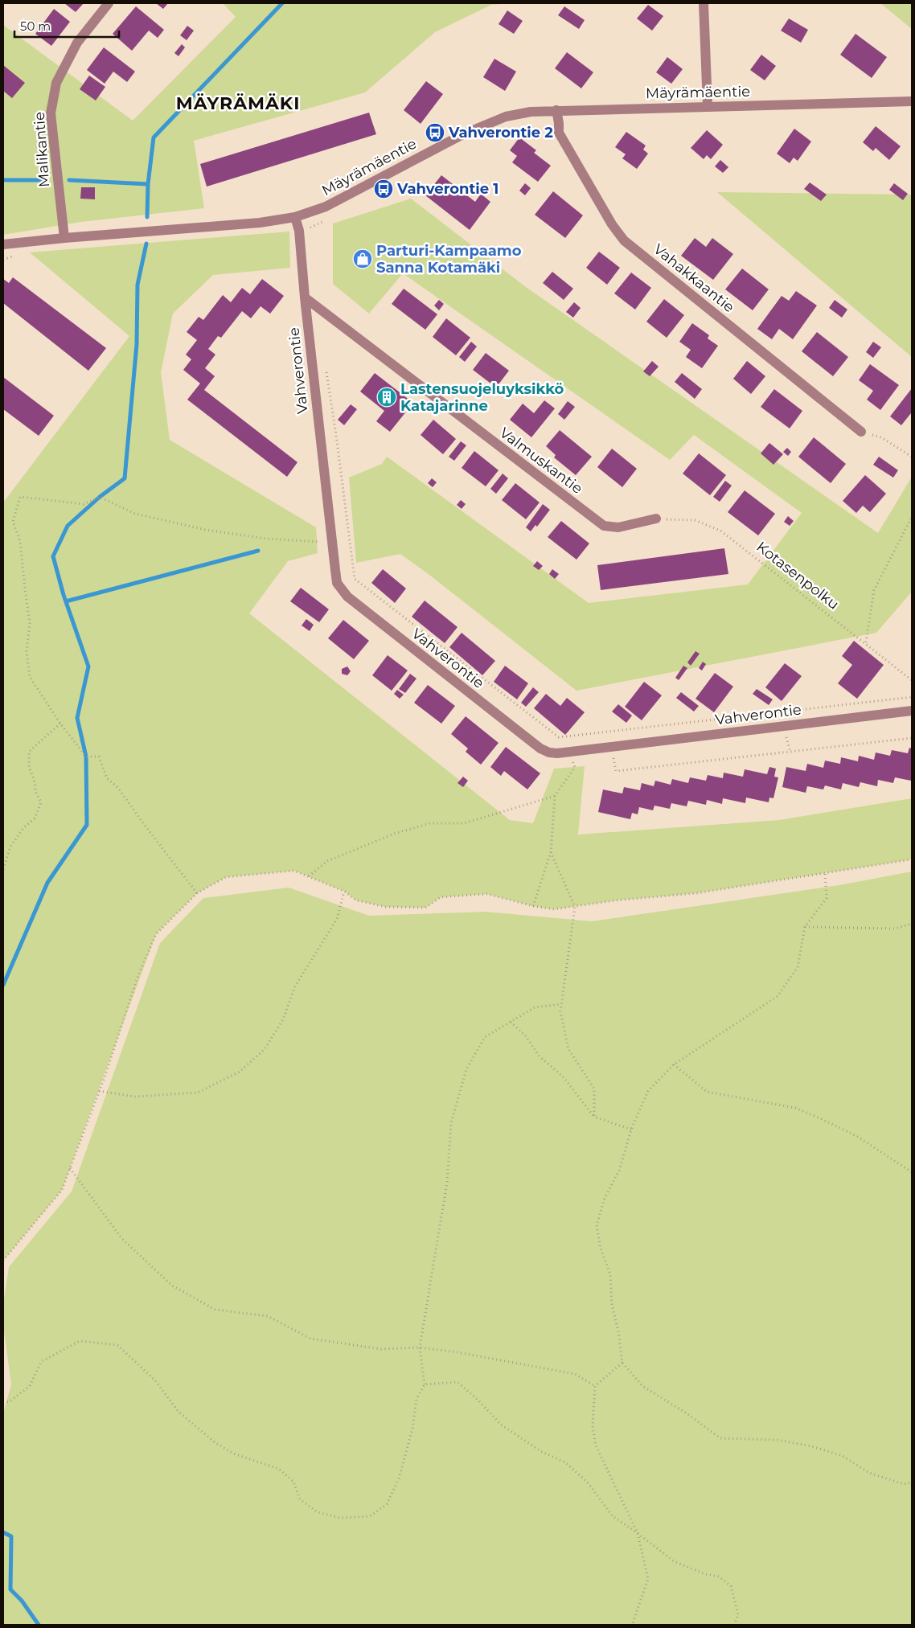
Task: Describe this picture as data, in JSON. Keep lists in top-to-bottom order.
{
  "streets": {
    "street": [
      "Mäyrämäentie",
      "Malikantie",
      "Vahakkaantie",
      "Vahverontie",
      "Valmuskantie"
    ],
    "path": ["Kotasenpolku"]
  },
  "crossings": [
    ["Mäyrämäentie", "Malikantie"],
    ["Mäyrämäentie", "Vahakkaantie"],
    ["Mäyrämäentie", "Vahverontie"],
    ["Vahverontie", "Valmuskantie"],
    ["Valmuskantie", "Kotasenpolku"]
  ],
  "districts": ["MÄYRÄMÄKI"],
  "places": {
    "bus stop": ["Vahverontie 2", "Vahverontie 1"],
    "shop": ["Parturi-Kampaamo Sanna Kotamäki"],
    "building": ["Lastensuojeluyksikkö Katajarinne"]
  },
  "scale_bar": "50 m"
}
